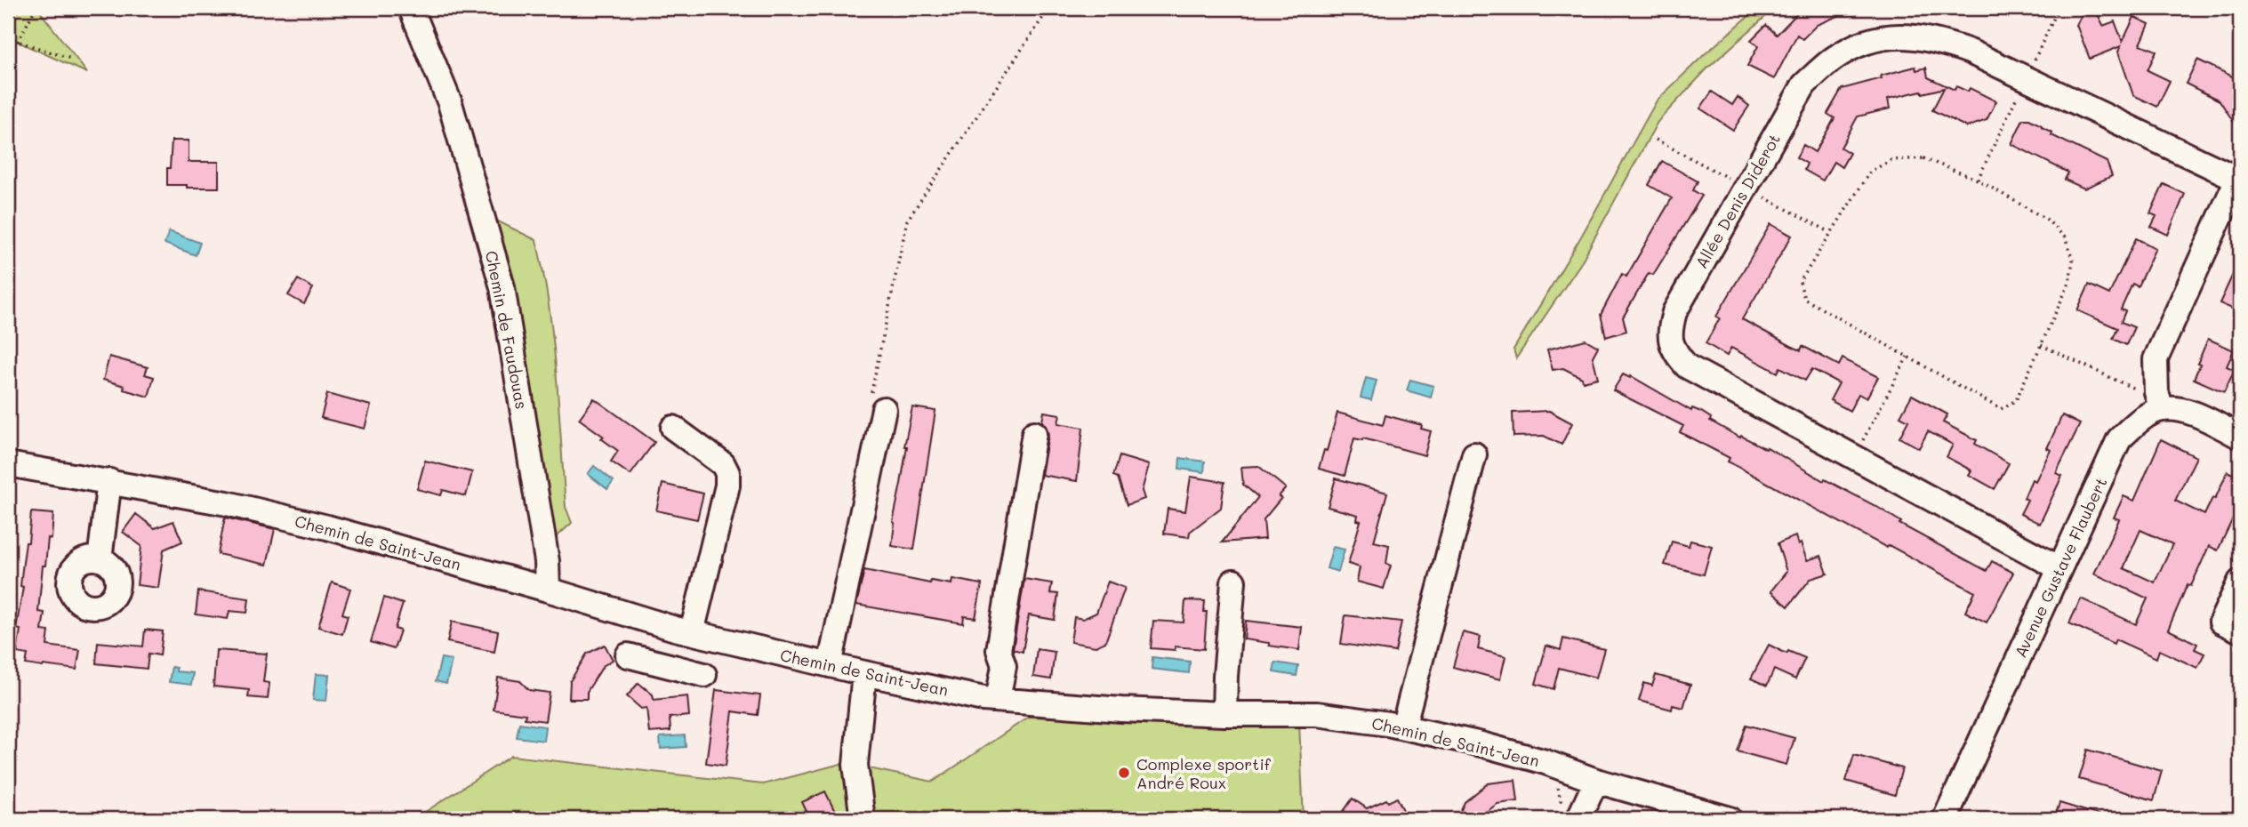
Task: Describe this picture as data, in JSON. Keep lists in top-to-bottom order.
{
  "streets": {
    "street": [
      "Allée Denis Diderot",
      "Chemin de Faudouas",
      "Chemin de Saint-Jean",
      "Avenue Gustave Flaubert"
    ]
  },
  "crossings": [
    ["Allée Denis Diderot", "Avenue Gustave Flaubert"],
    ["Chemin de Faudouas", "Chemin de Saint-Jean"]
  ],
  "places": ["Complexe sportif André Roux"]
}
